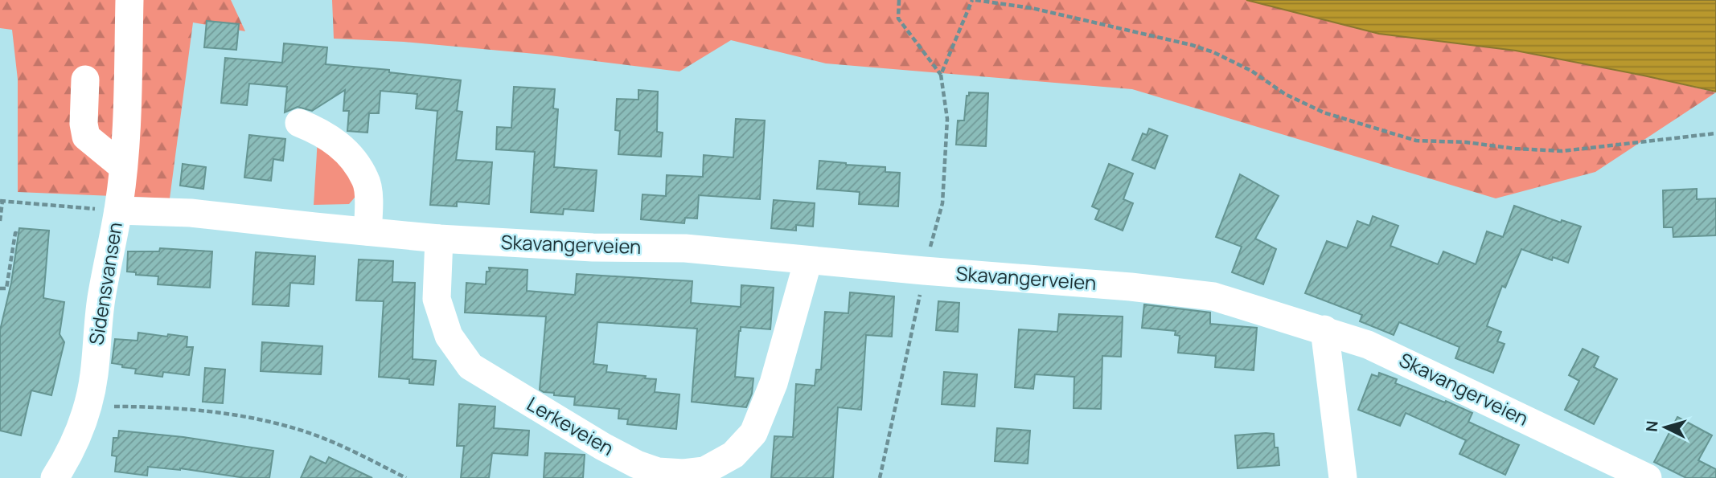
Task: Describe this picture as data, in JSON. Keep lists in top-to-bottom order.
{
  "streets": {
    "street": ["Skavangerveien", "Sidensvansen", "Lerkeveien"]
  },
  "crossings": [
    ["Skavangerveien", "Sidensvansen"],
    ["Skavangerveien", "Lerkeveien"]
  ],
  "north": "left"
}
